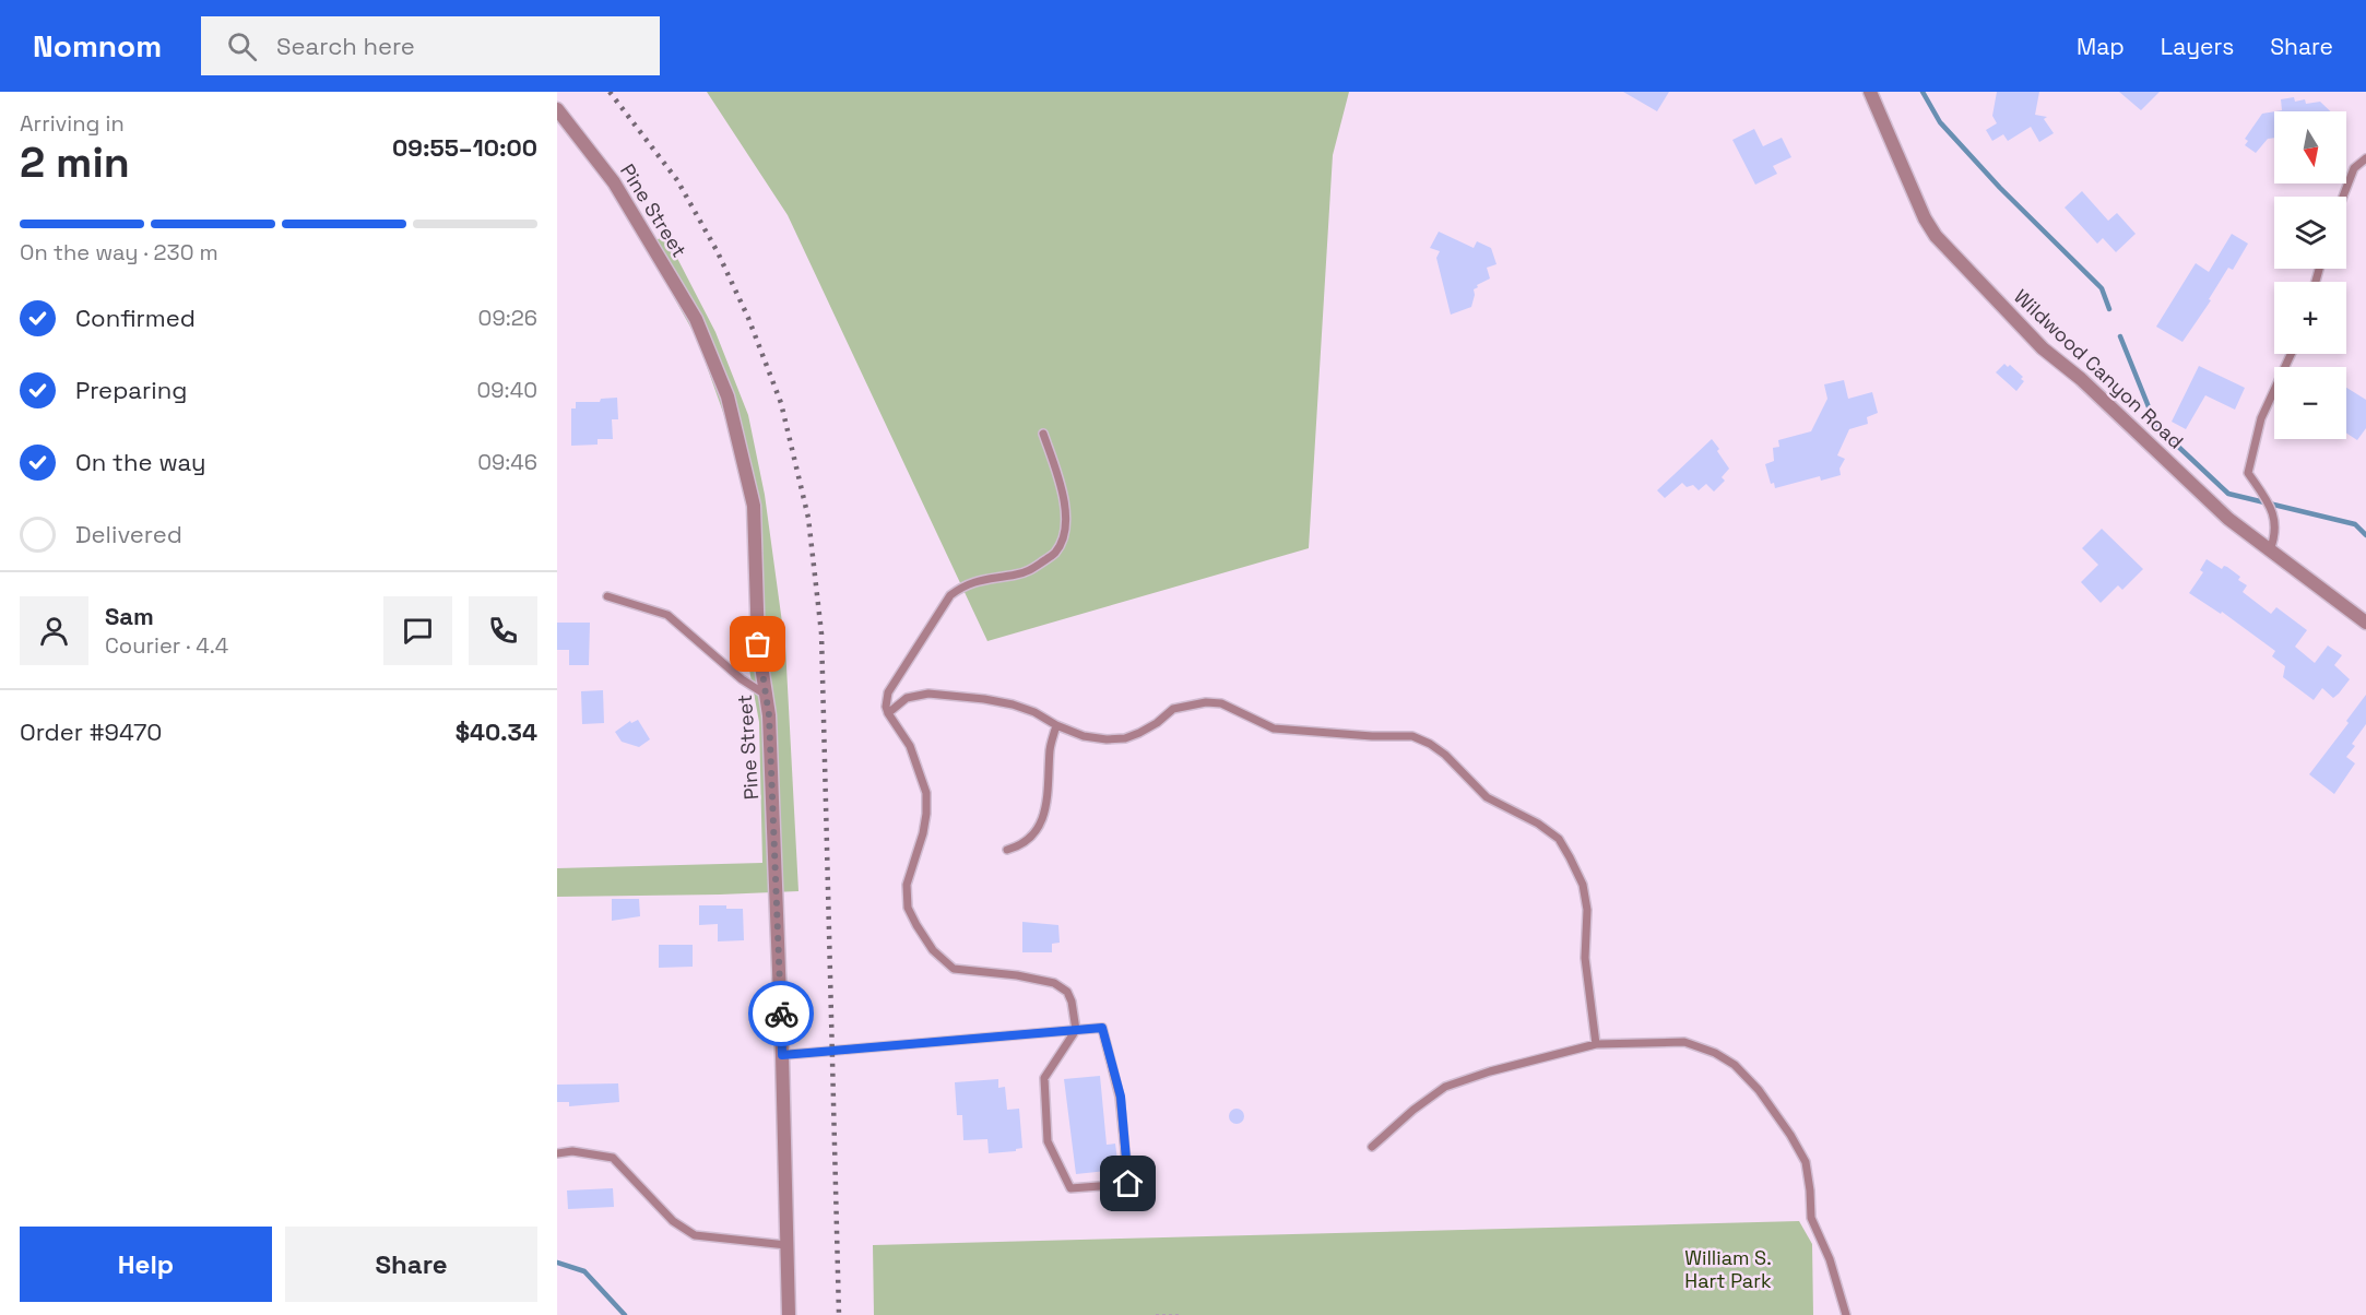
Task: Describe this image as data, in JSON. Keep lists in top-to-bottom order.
{
  "streets": {
    "street": ["Pine Street", "Wildwood Canyon Road"]
  },
  "parks": ["William S. Hart Park"],
  "north": "bottom",
  "page": {
    "header": "Nomnom",
    "search": "Search here",
    "nav": ["Map", "Layers", "Share"],
    "heading": ["2 min", "Arriving in", "09:55–10:00"],
    "panel": [
      "Sam",
      "Courier · 4.4",
      "Order #9470",
      "$40.34"
    ],
    "map_buttons": ["+", "−"],
    "bar": "On the way · 230 m",
    "list": [
      ["Confirmed", "09:26"],
      ["Preparing", "09:40"],
      ["On the way", "09:46"],
      "Delivered"
    ],
    "buttons": ["Help", "Share"]
  }
}
